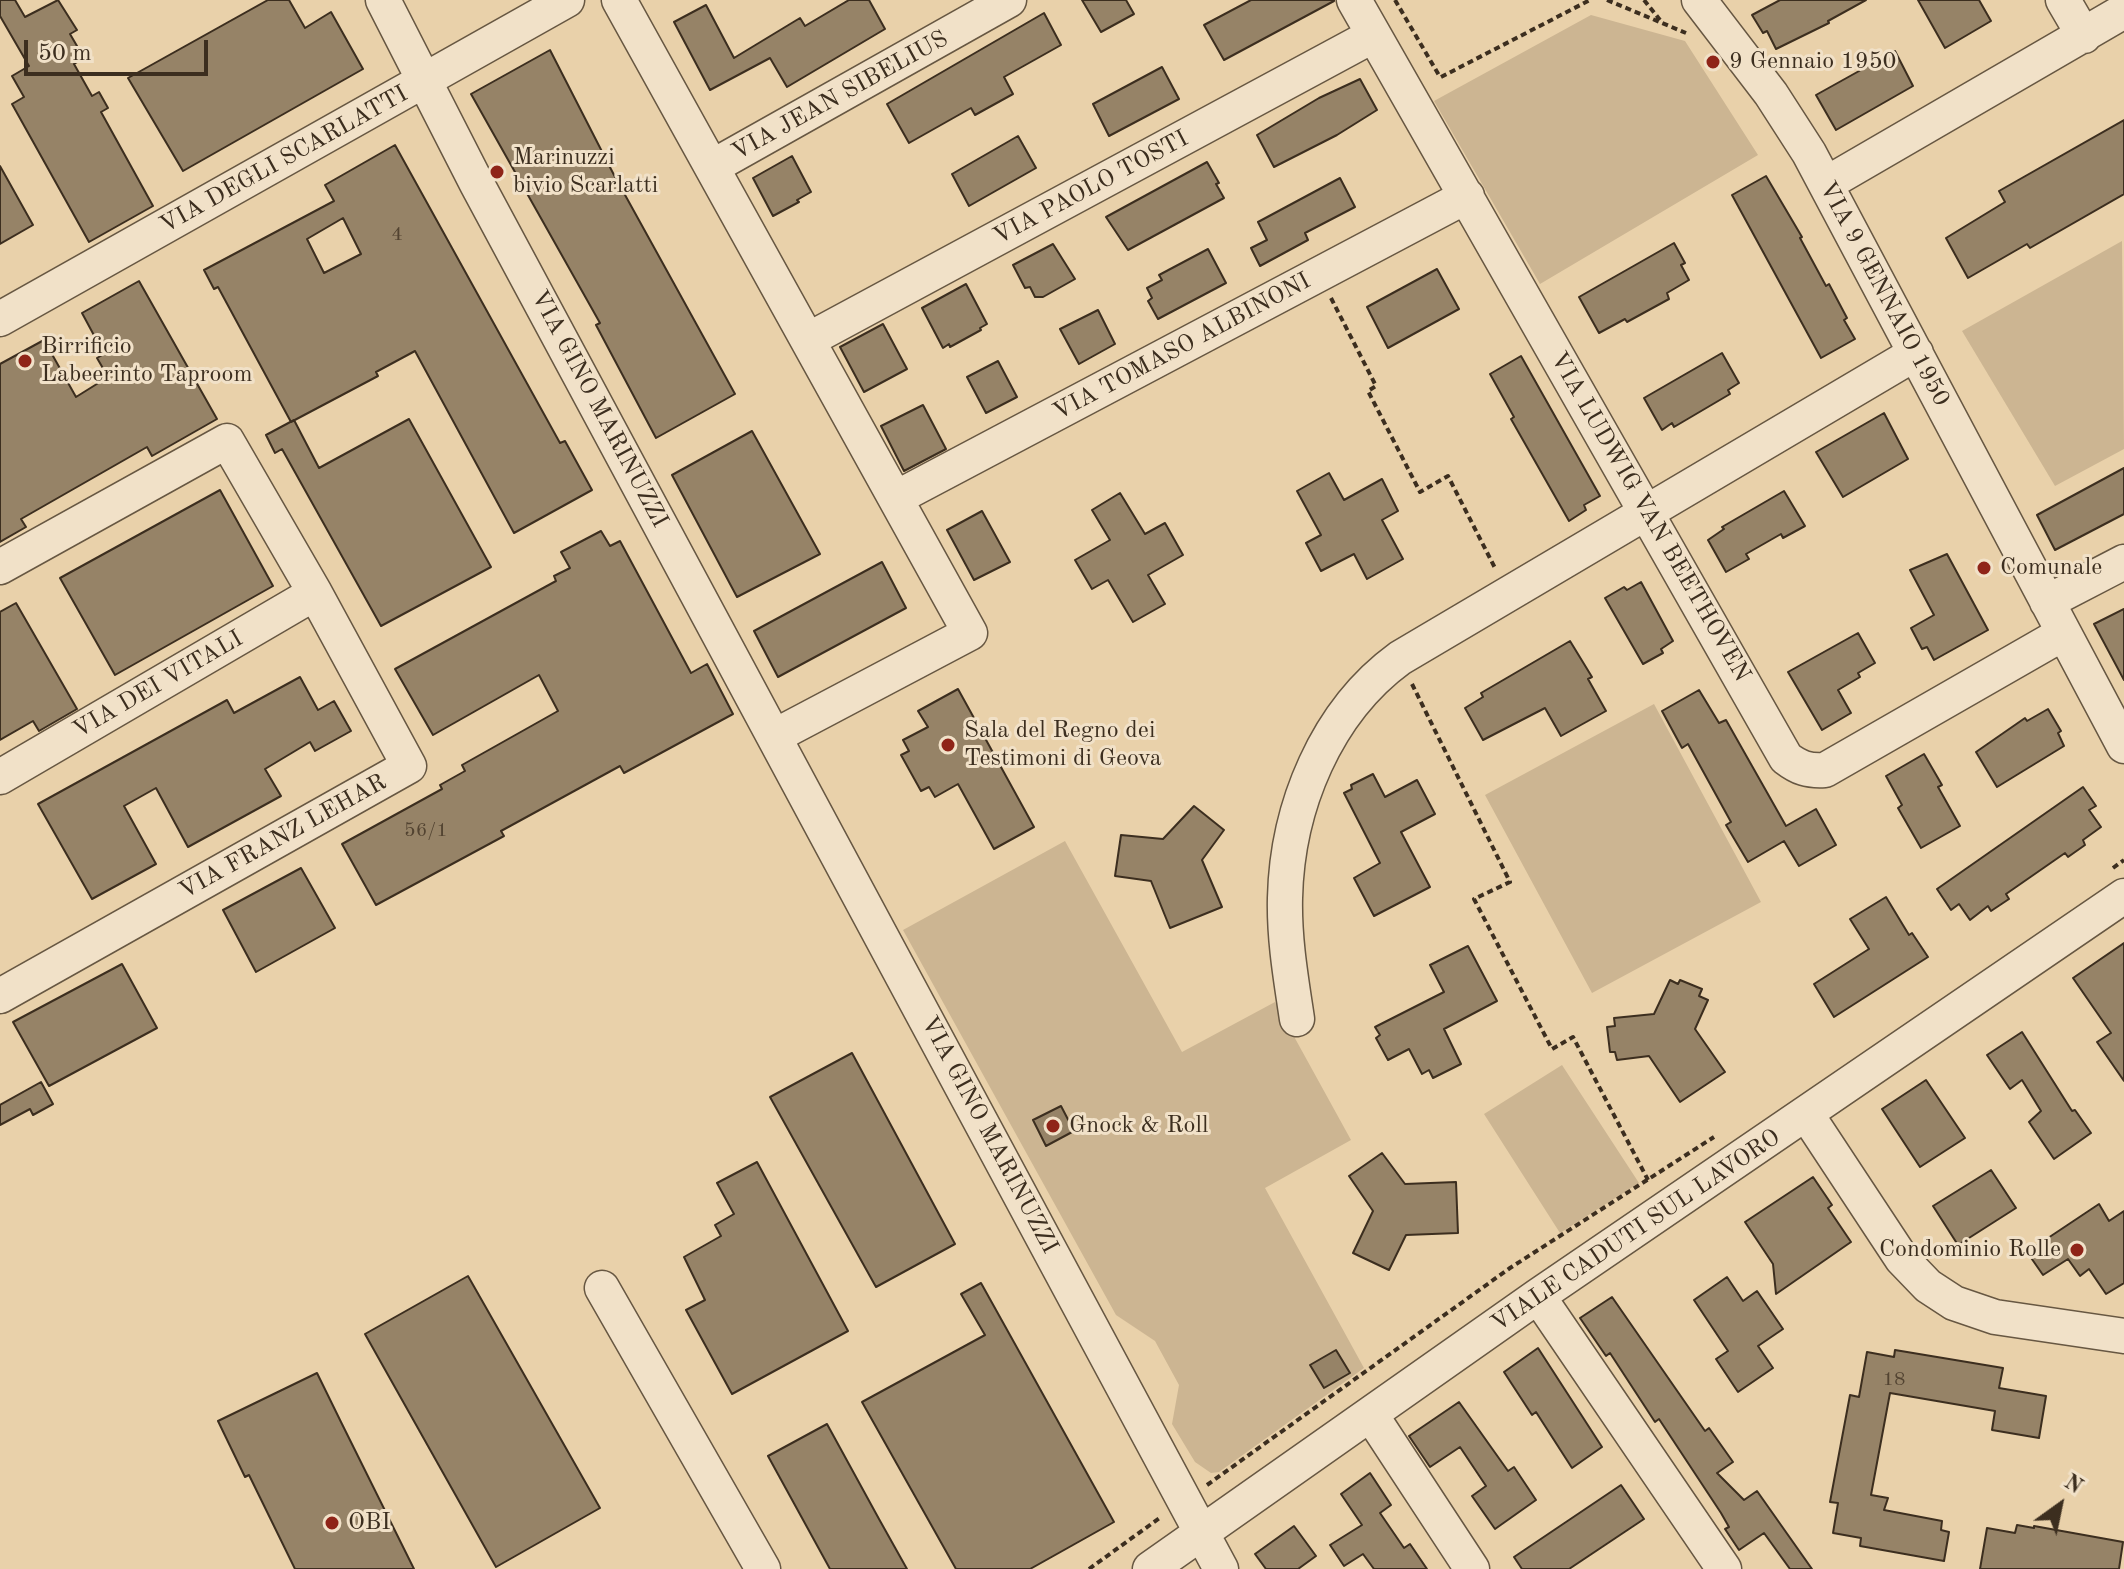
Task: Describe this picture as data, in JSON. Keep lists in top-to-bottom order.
{
  "streets": {
    "street": [
      "VIA JEAN SIBELIUS",
      "VIA DEGLI SCARLATTI",
      "VIA PAOLO TOSTI",
      "VIA 9 GENNAIO 1950",
      "VIA TOMASO ALBINONI",
      "VIA GINO MARINUZZI",
      "VIA LUDWIG VAN BEETHOVEN",
      "VIA DEI VITALI",
      "VIA FRANZ LEHAR",
      "VIALE CADUTI SUL LAVORO"
    ]
  },
  "crossings": [
    ["VIA DEGLI SCARLATTI", "VIA GINO MARINUZZI"],
    ["VIA PAOLO TOSTI", "VIA LUDWIG VAN BEETHOVEN"],
    ["VIA 9 GENNAIO 1950", "VIA LUDWIG VAN BEETHOVEN"],
    ["VIA TOMASO ALBINONI", "VIA LUDWIG VAN BEETHOVEN"],
    ["VIA GINO MARINUZZI", "VIALE CADUTI SUL LAVORO"],
    ["VIA DEI VITALI", "VIA FRANZ LEHAR"]
  ],
  "places": [
    "9 Gennaio 1950",
    "Marinuzzi bivio Scarlatti",
    "Birrificio Labeerinto Taproom",
    "Comunale",
    "Sala del Regno dei Testimoni di Geova",
    "Gnock & Roll",
    "Condominio Rolle",
    "OBI"
  ],
  "house_numbers": ["4", "56/1", "18"],
  "scale_bar": "50 m",
  "north": "top right"
}
